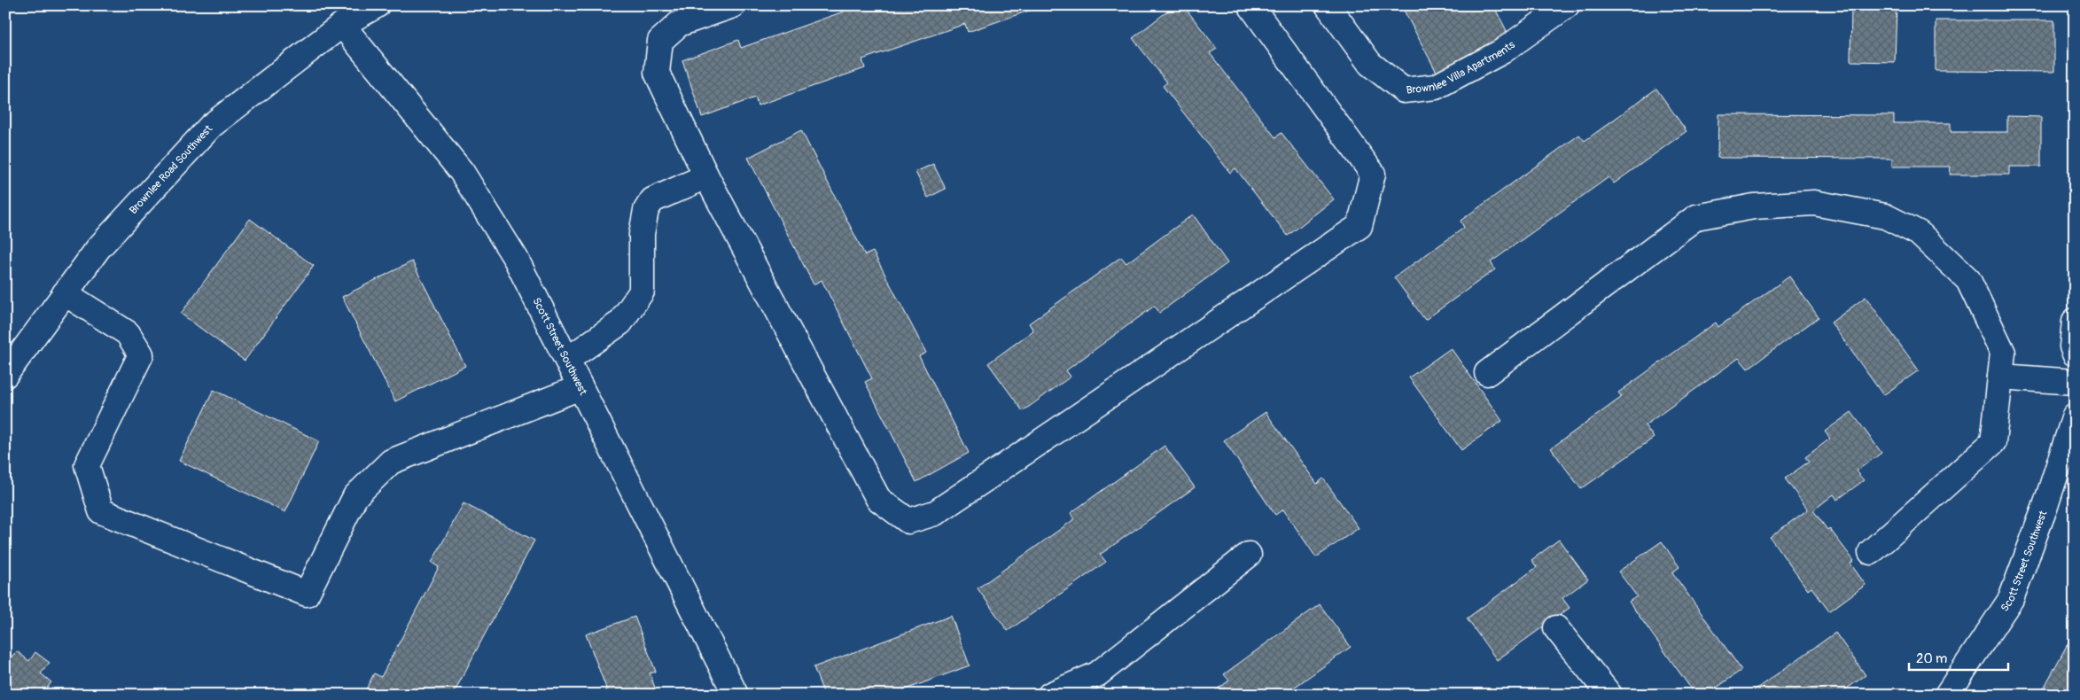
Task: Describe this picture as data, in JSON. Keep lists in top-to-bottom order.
{
  "streets": {
    "street": ["Brownlee Villa Apartments", "Brownlee Road Southwest", "Scott Street Southwest"]
  },
  "crossings": [
    ["Brownlee Road Southwest", "Scott Street Southwest"]
  ],
  "scale_bar": "20 m"
}
